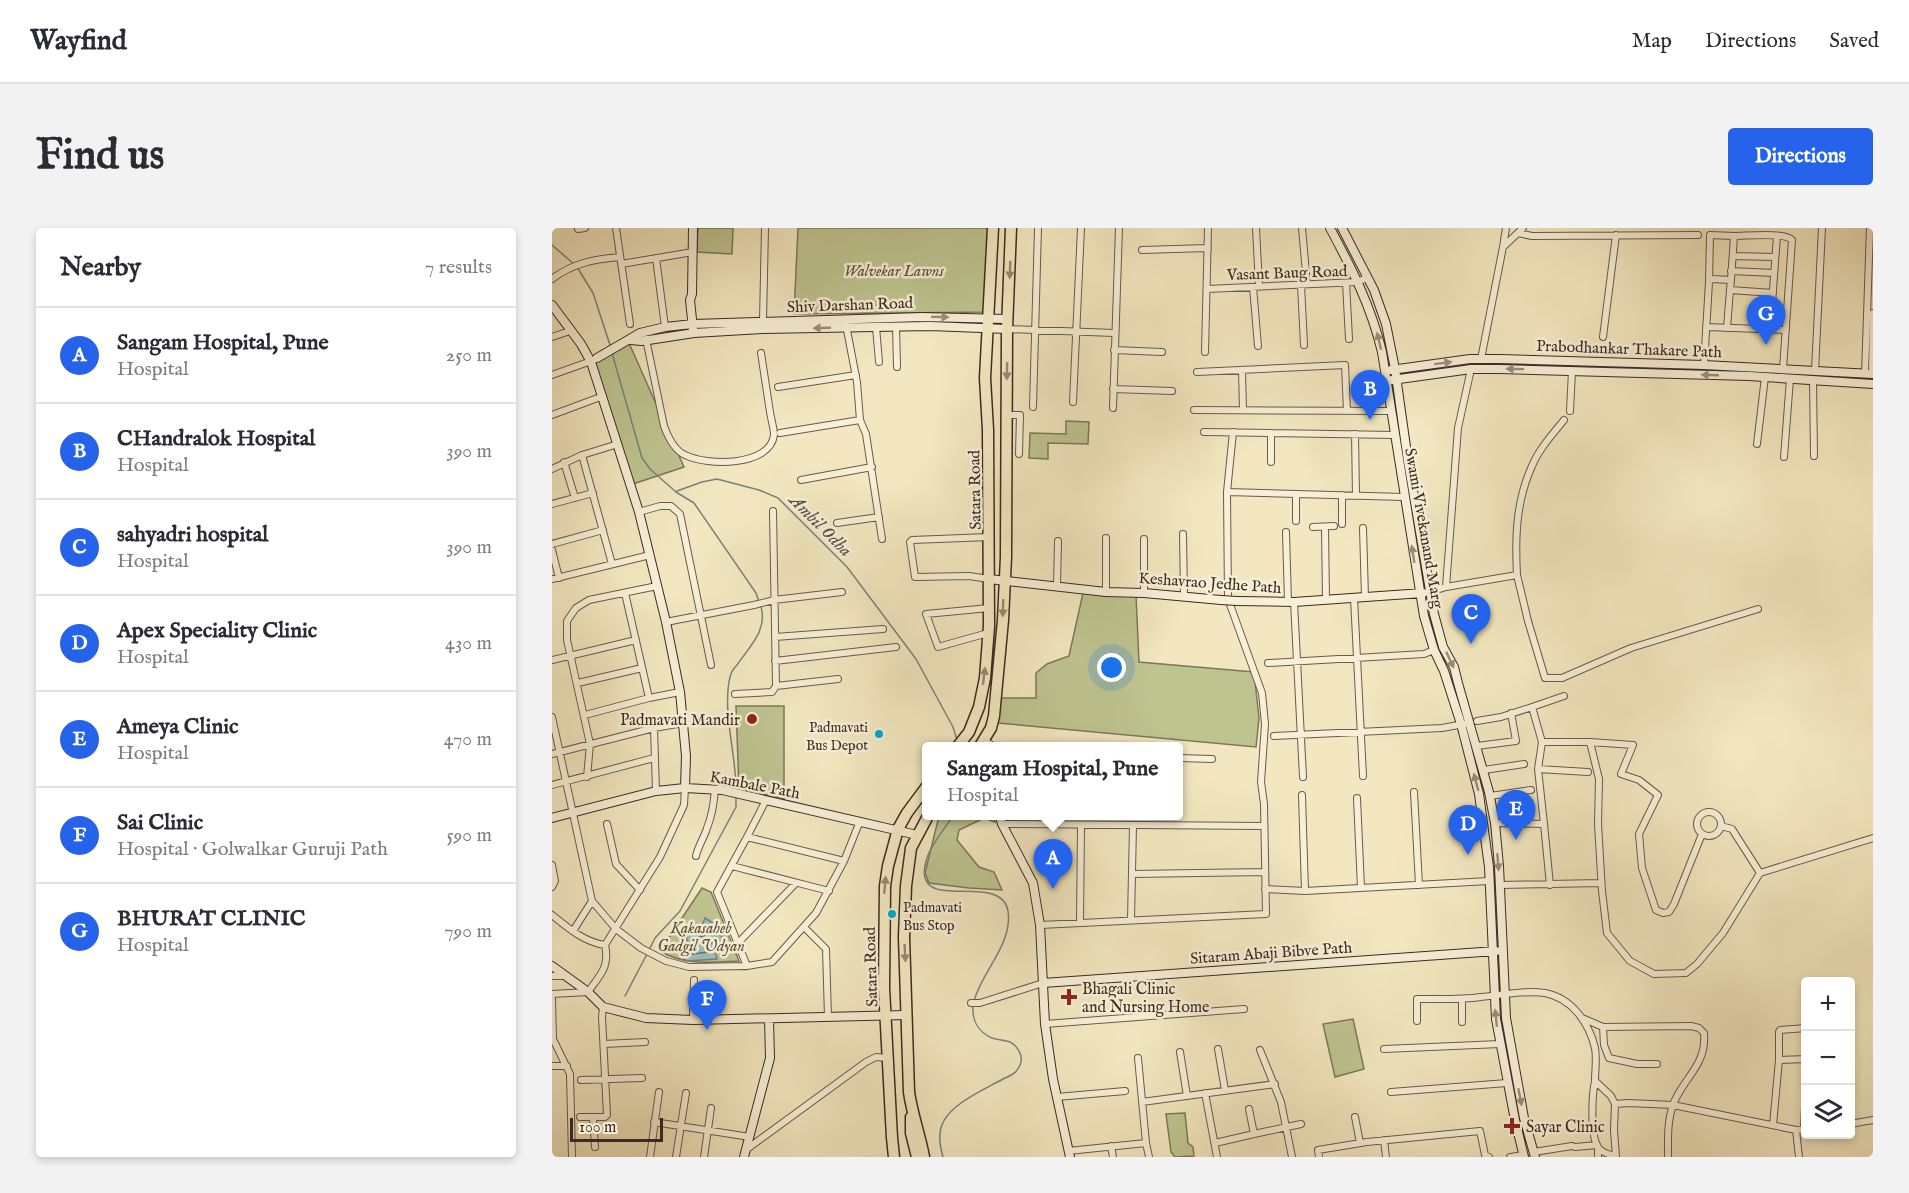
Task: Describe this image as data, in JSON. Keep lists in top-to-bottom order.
{
  "streets": {
    "highway": ["Satara Road"],
    "street": [
      "Vasant Baug Road",
      "Shiv Darshan Road",
      "Prabodhankar Thakare Path",
      "Swami Vivekanand Marg",
      "Keshavrao Jedhe Path",
      "Kambale Path",
      "Sitaram Abaji Bibve Path"
    ]
  },
  "crossings": [
    ["Vasant Baug Road", "Swami Vivekanand Marg"],
    ["Shiv Darshan Road", "Satara Road"],
    ["Prabodhankar Thakare Path", "Swami Vivekanand Marg"],
    ["Satara Road", "Keshavrao Jedhe Path"],
    ["Satara Road", "Kambale Path"],
    ["Swami Vivekanand Marg", "Keshavrao Jedhe Path"],
    ["Swami Vivekanand Marg", "Sitaram Abaji Bibve Path"]
  ],
  "water": ["Ambil Odha"],
  "parks": ["Walvekar Lawns", "Kakasaheb Gadgil Udyan"],
  "places": {
    "other": ["Padmavati Mandir", "Padmavati Bus Depot", "Padmavati Bus Stop"],
    "health": ["Bhagali Clinic and Nursing Home", "Sayar Clinic"]
  },
  "scale_bar": "100 m",
  "page": {
    "header": "Wayfind",
    "nav": ["Map", "Directions", "Saved"],
    "buttons": "Directions",
    "title": "Find us",
    "heading": ["Nearby", "7 results"],
    "pins": [
      "G",
      "B",
      "C",
      "E",
      "D",
      "A",
      "F"
    ],
    "list": [
      {
        "mark": "A",
        "name": "Sangam Hospital, Pune",
        "note": "Hospital",
        "value": "250 m"
      },
      {
        "mark": "B",
        "name": "CHandralok Hospital",
        "note": "Hospital",
        "value": "390 m"
      },
      {
        "mark": "C",
        "name": "sahyadri hospital",
        "note": "Hospital",
        "value": "390 m"
      },
      {
        "mark": "D",
        "name": "Apex Speciality Clinic",
        "note": "Hospital",
        "value": "430 m"
      },
      {
        "mark": "E",
        "name": "Ameya Clinic",
        "note": "Hospital",
        "value": "470 m"
      },
      {
        "mark": "F",
        "name": "Sai Clinic",
        "note": "Hospital · Golwalkar Guruji Path",
        "value": "590 m"
      },
      {
        "mark": "G",
        "name": "BHURAT CLINIC",
        "note": "Hospital",
        "value": "790 m"
      }
    ],
    "popup": ["Sangam Hospital, Pune", "Hospital"],
    "map_buttons": ["+", "−"],
    "scale": "100 m"
  }
}
